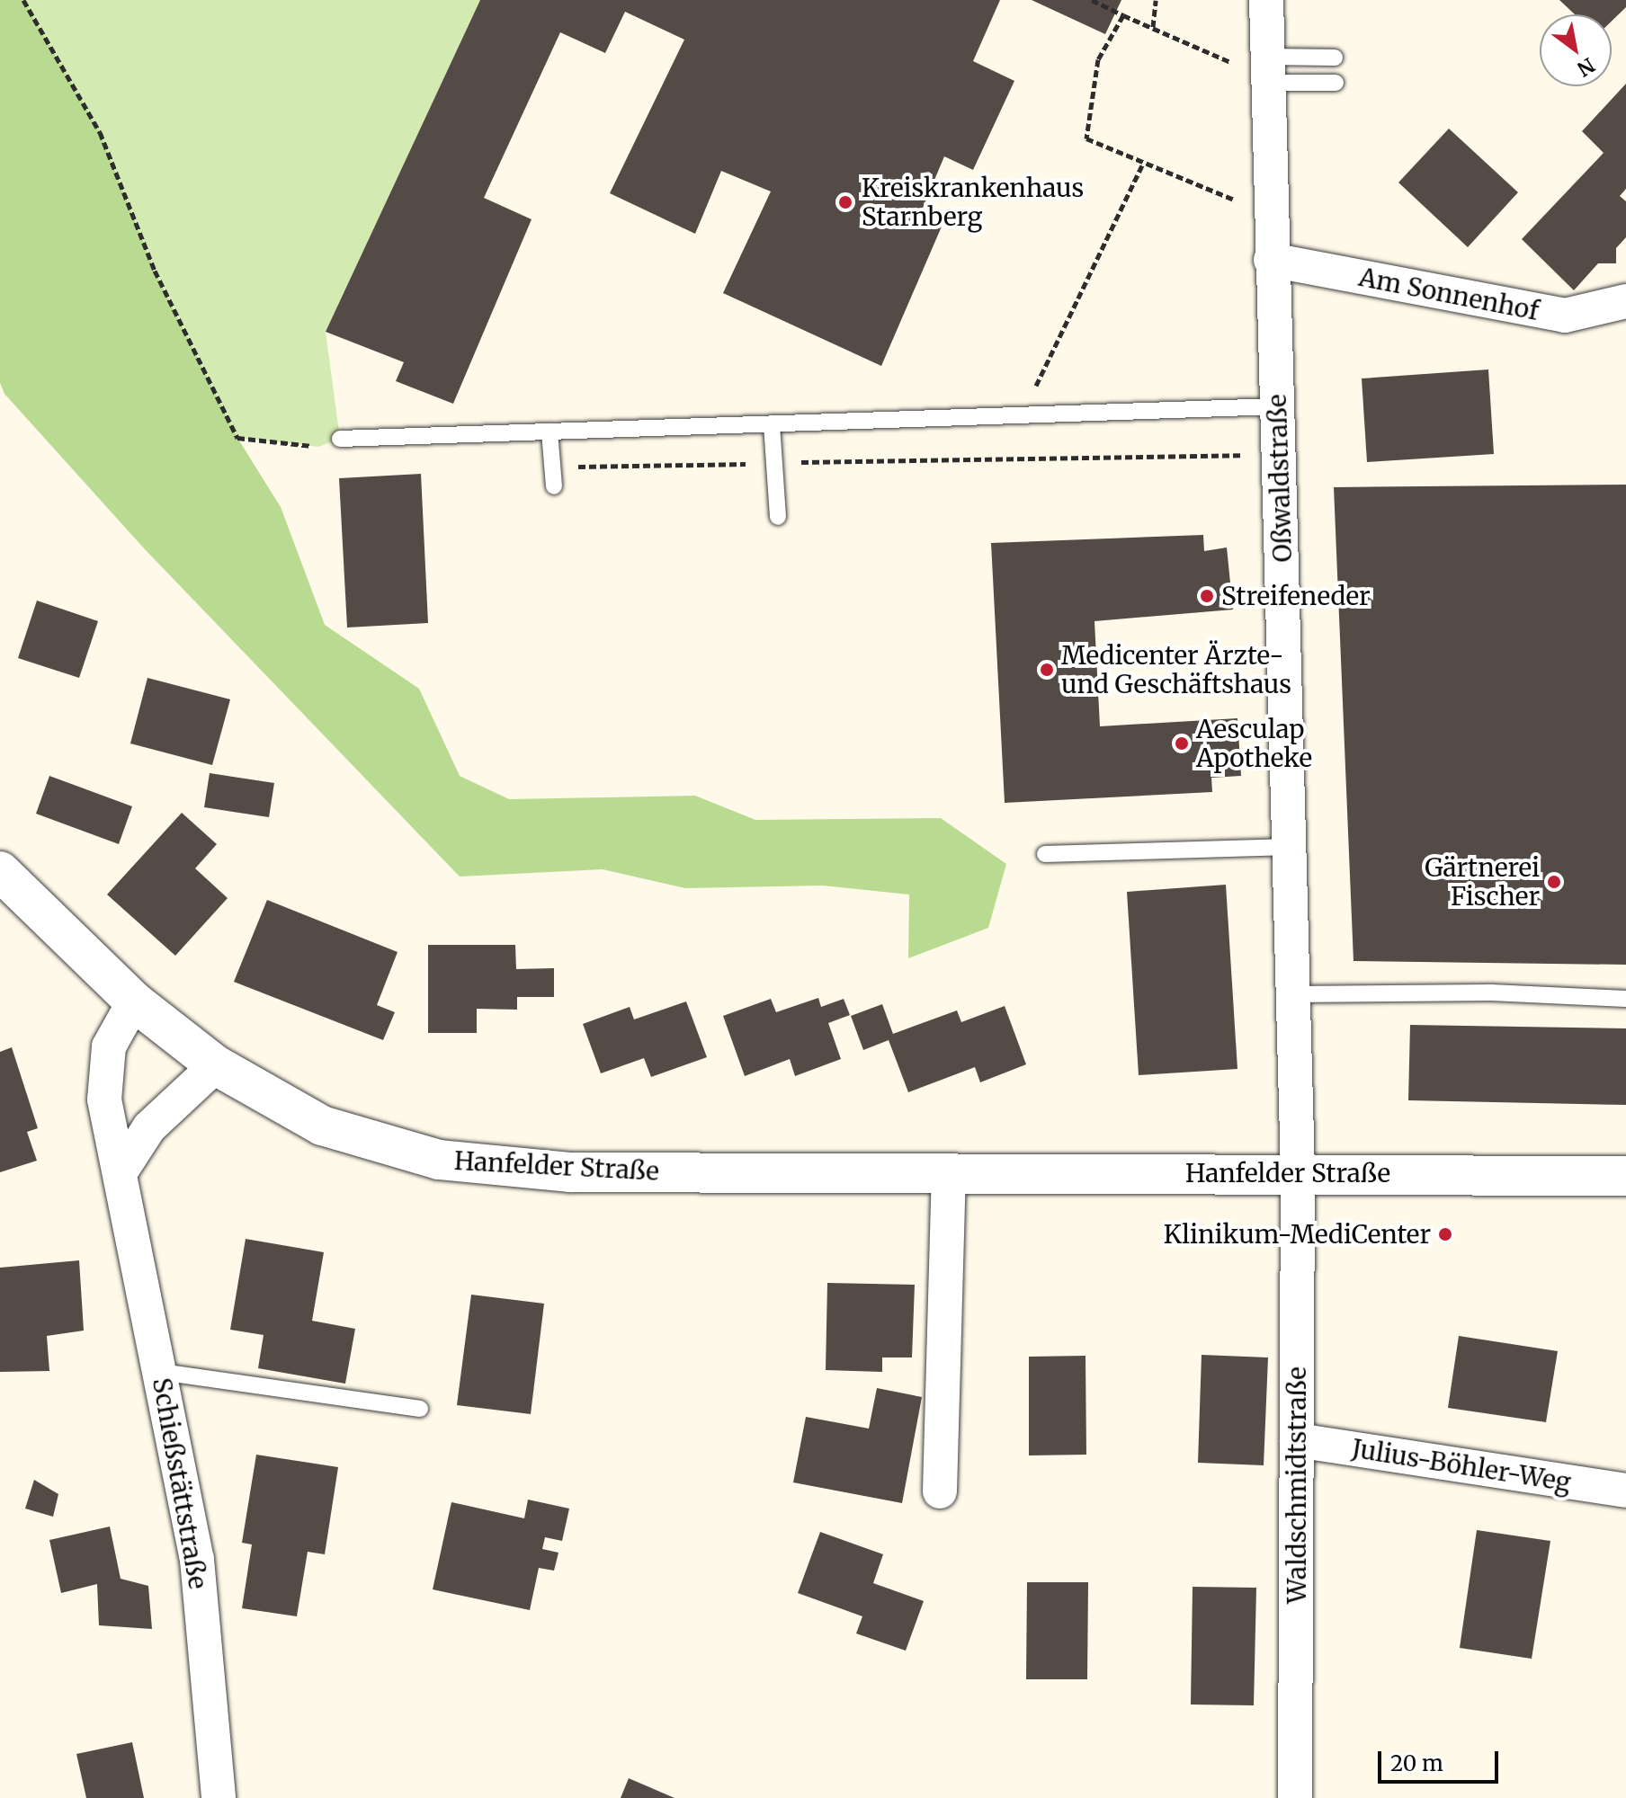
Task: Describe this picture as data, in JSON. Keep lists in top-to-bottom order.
{
  "streets": {
    "street": [
      "Am Sonnenhof",
      "Oßwaldstraße",
      "Hanfelder Straße",
      "Julius-Böhler-Weg",
      "Schießstättstraße",
      "Waldschmidtstraße"
    ]
  },
  "crossings": [
    ["Am Sonnenhof", "Oßwaldstraße"],
    ["Oßwaldstraße", "Hanfelder Straße"],
    ["Oßwaldstraße", "Waldschmidtstraße"],
    ["Hanfelder Straße", "Schießstättstraße"],
    ["Hanfelder Straße", "Waldschmidtstraße"],
    ["Julius-Böhler-Weg", "Waldschmidtstraße"]
  ],
  "places": [
    "Kreiskrankenhaus Starnberg",
    "Streifeneder",
    "Medicenter Ärzte- und Geschäftshaus",
    "Aesculap Apotheke",
    "Gärtnerei Fischer",
    "Klinikum-MediCenter"
  ],
  "scale_bar": "20 m",
  "north": "bottom right"
}
